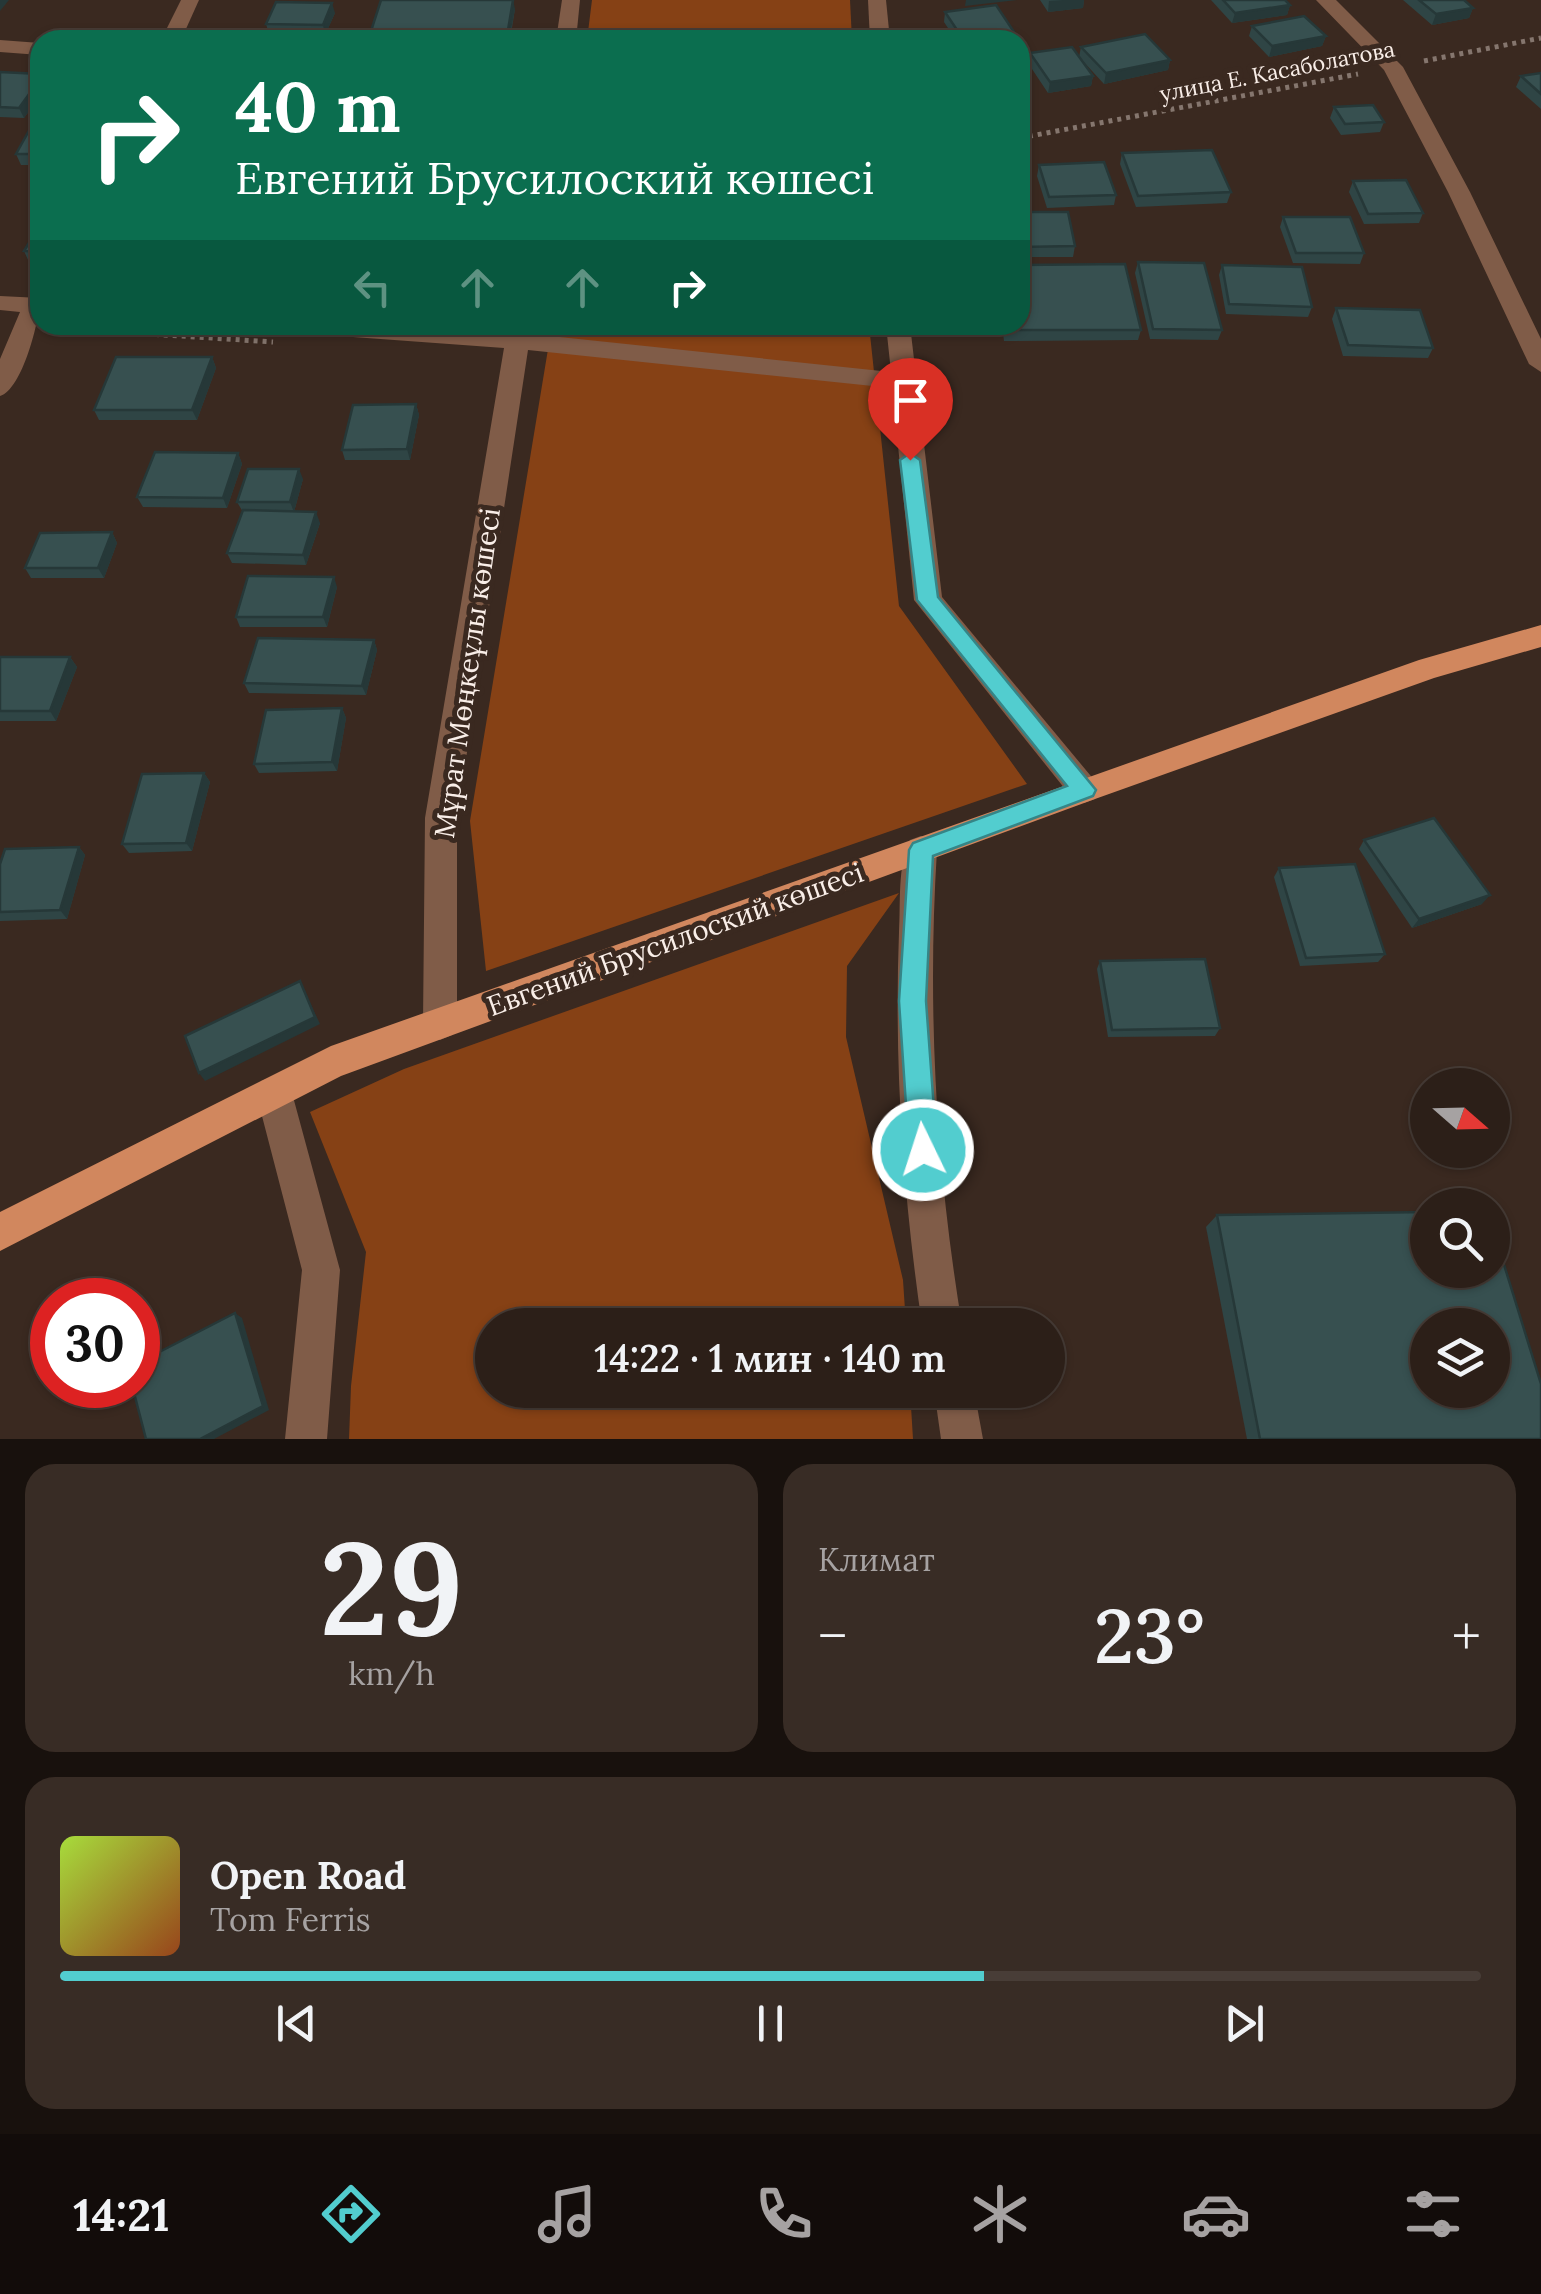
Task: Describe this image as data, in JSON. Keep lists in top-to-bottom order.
{
  "streets": {
    "main road": ["Евгений Брусилоский көшесі"],
    "street": ["Мұрат Мөңкеұлы көшесі"],
    "path": ["улица Е. Касаболатова"]
  },
  "crossings": [
    ["Мұрат Мөңкеұлы көшесі", "Евгений Брусилоский көшесі"]
  ],
  "north": "right",
  "page": {
    "turn": ["40 m", "Евгений Брусилоский көшесі"],
    "limit": "30",
    "trip": "14:22 · 1 мин · 140 m",
    "tile": [
      ["29", "km/h"],
      "Климат"
    ],
    "heat": ["−", "23°", "+"],
    "song": ["Open Road", "Tom Ferris"],
    "tabs": "14:21"
  }
}
